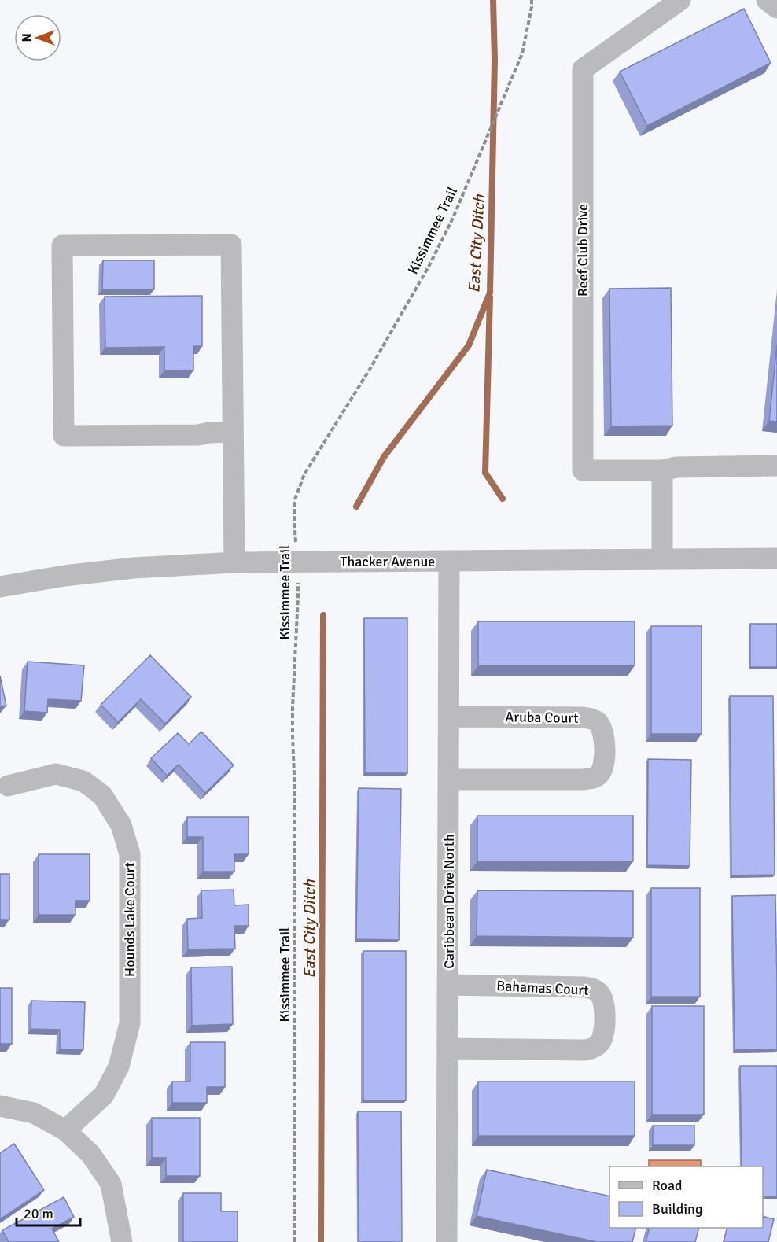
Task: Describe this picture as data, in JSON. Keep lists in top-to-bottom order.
{
  "streets": {
    "street": [
      "Reef Club Drive",
      "Thacker Avenue",
      "Aruba Court",
      "Caribbean Drive North",
      "Hounds Lake Court",
      "Bahamas Court"
    ],
    "path": ["Kissimmee Trail"]
  },
  "crossings": [
    ["Kissimmee Trail", "Thacker Avenue"],
    ["Thacker Avenue", "Caribbean Drive North"],
    ["Aruba Court", "Caribbean Drive North"],
    ["Caribbean Drive North", "Bahamas Court"]
  ],
  "water": ["East City Ditch"],
  "legend": ["Road", "Building"],
  "scale_bar": "20 m",
  "north": "left"
}
